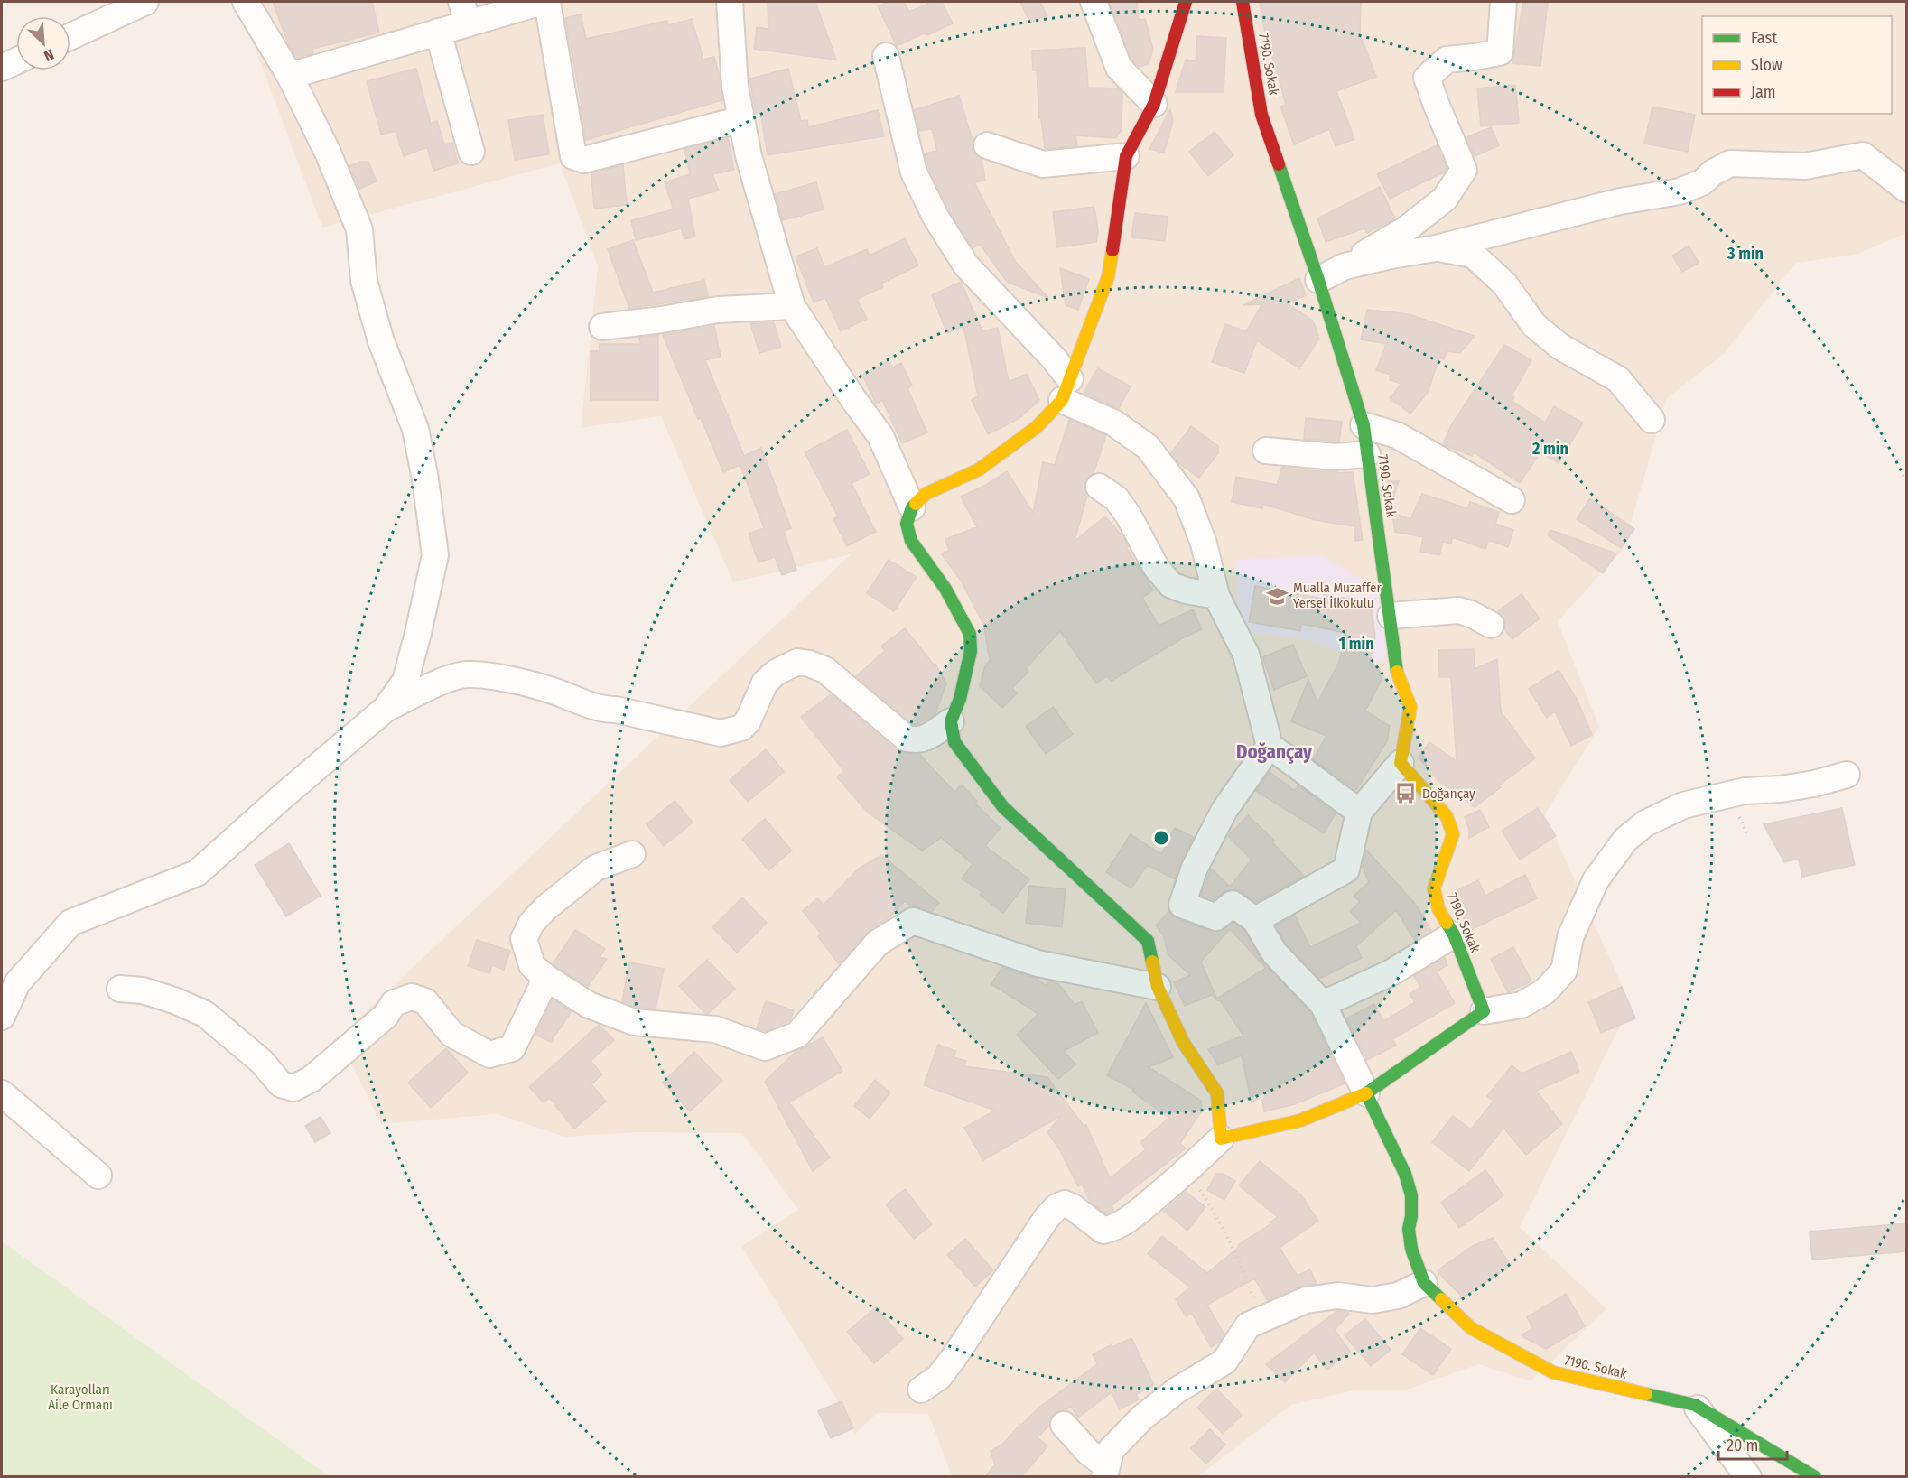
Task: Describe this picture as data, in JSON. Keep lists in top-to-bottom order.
{
  "streets": {
    "street": ["7190. Sokak"]
  },
  "districts": ["Doğançay"],
  "parks": ["Karayolları Aile Ormanı"],
  "places": {
    "school or university": ["Mualla Muzaffer Yersel İlkokulu"],
    "bus stop": ["Doğançay"]
  },
  "legend": ["Fast", "Slow", "Jam"],
  "scale_bar": "20 m",
  "north": "bottom right",
  "rings": ["3 min", "2 min", "1 min"]
}
